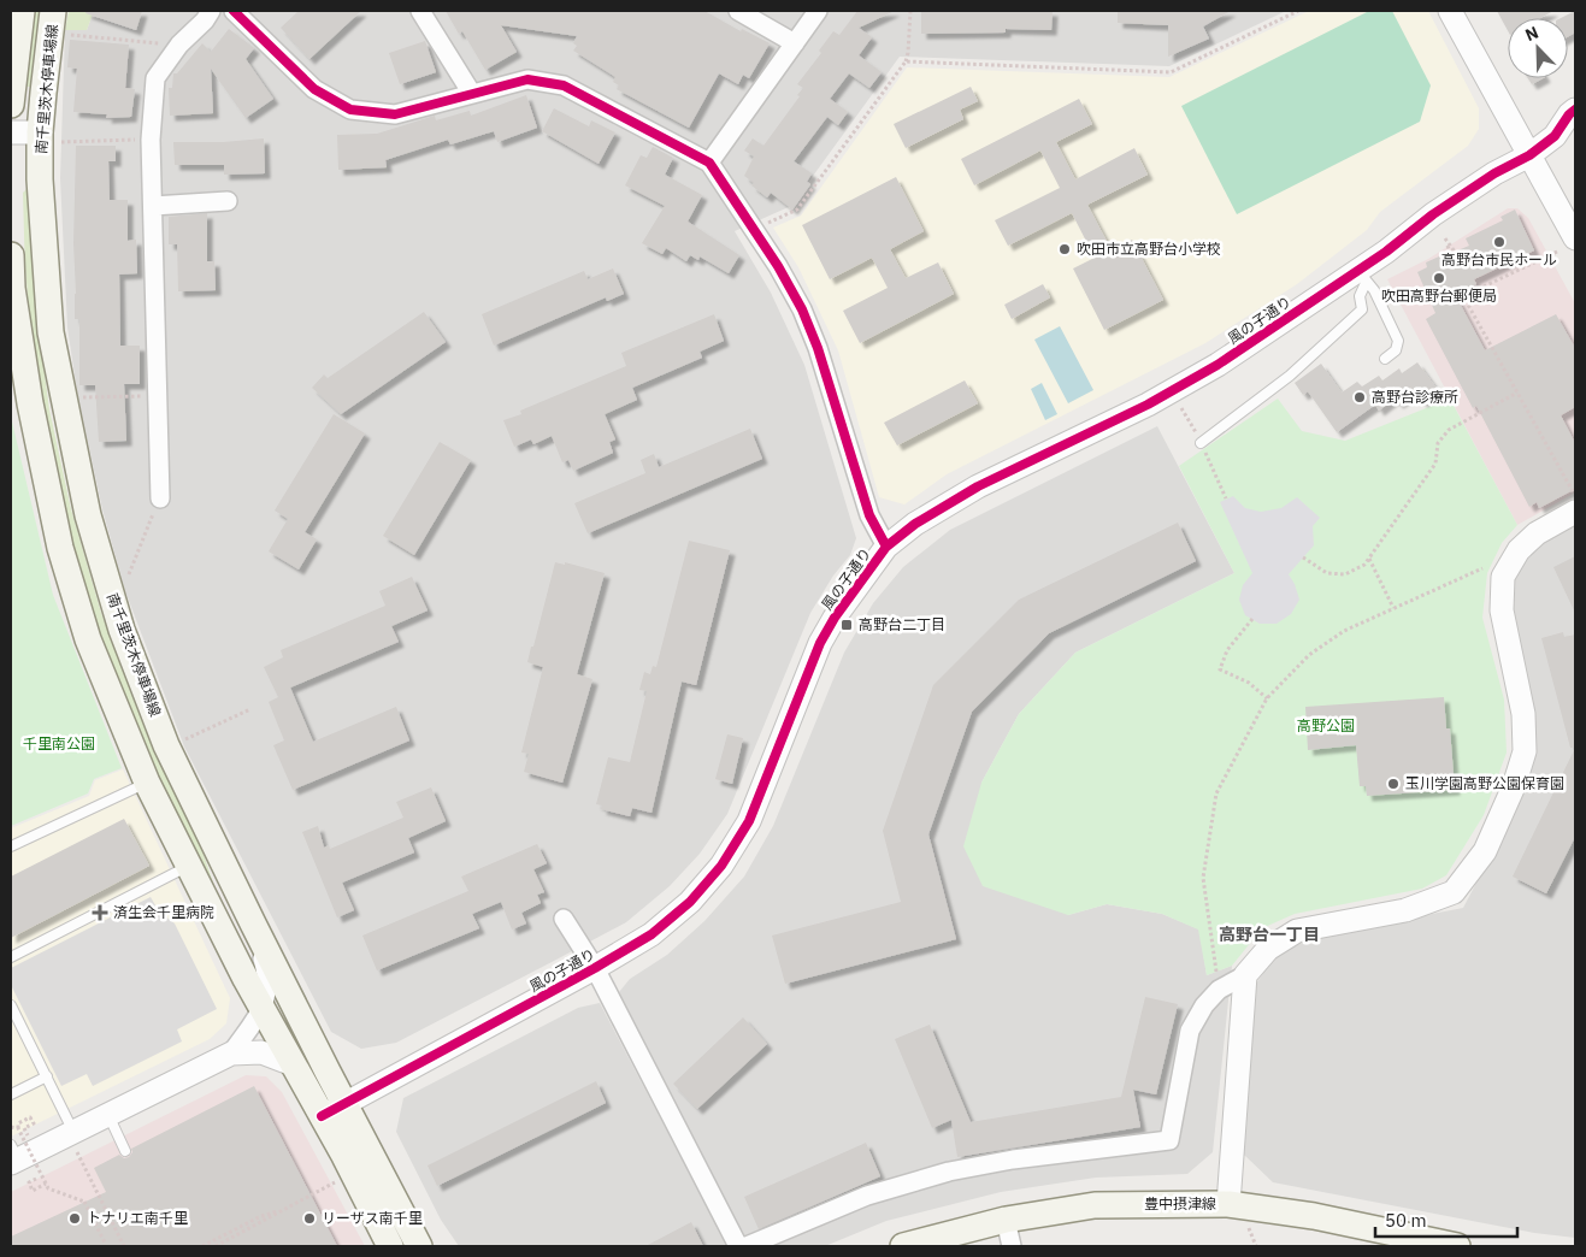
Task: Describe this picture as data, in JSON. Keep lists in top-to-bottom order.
{
  "streets": {
    "main road": ["南千里茨木停車場線", "豊中摂津線"],
    "street": ["風の子通り"]
  },
  "crossings": [
    ["南千里茨木停車場線", "風の子通り"]
  ],
  "districts": ["高野台一丁目"],
  "parks": ["高野公園", "千里南公園"],
  "places": {
    "other": [
      "高野台市民ホール",
      "吹田市立高野台小学校",
      "吹田高野台郵便局",
      "高野台診療所",
      "玉川学園高野公園保育園",
      "トナリエ南千里",
      "リーザス南千里"
    ],
    "transit": ["高野台二丁目"],
    "health": ["済生会千里病院"]
  },
  "scale_bar": "50 m",
  "north": "top left"
}
